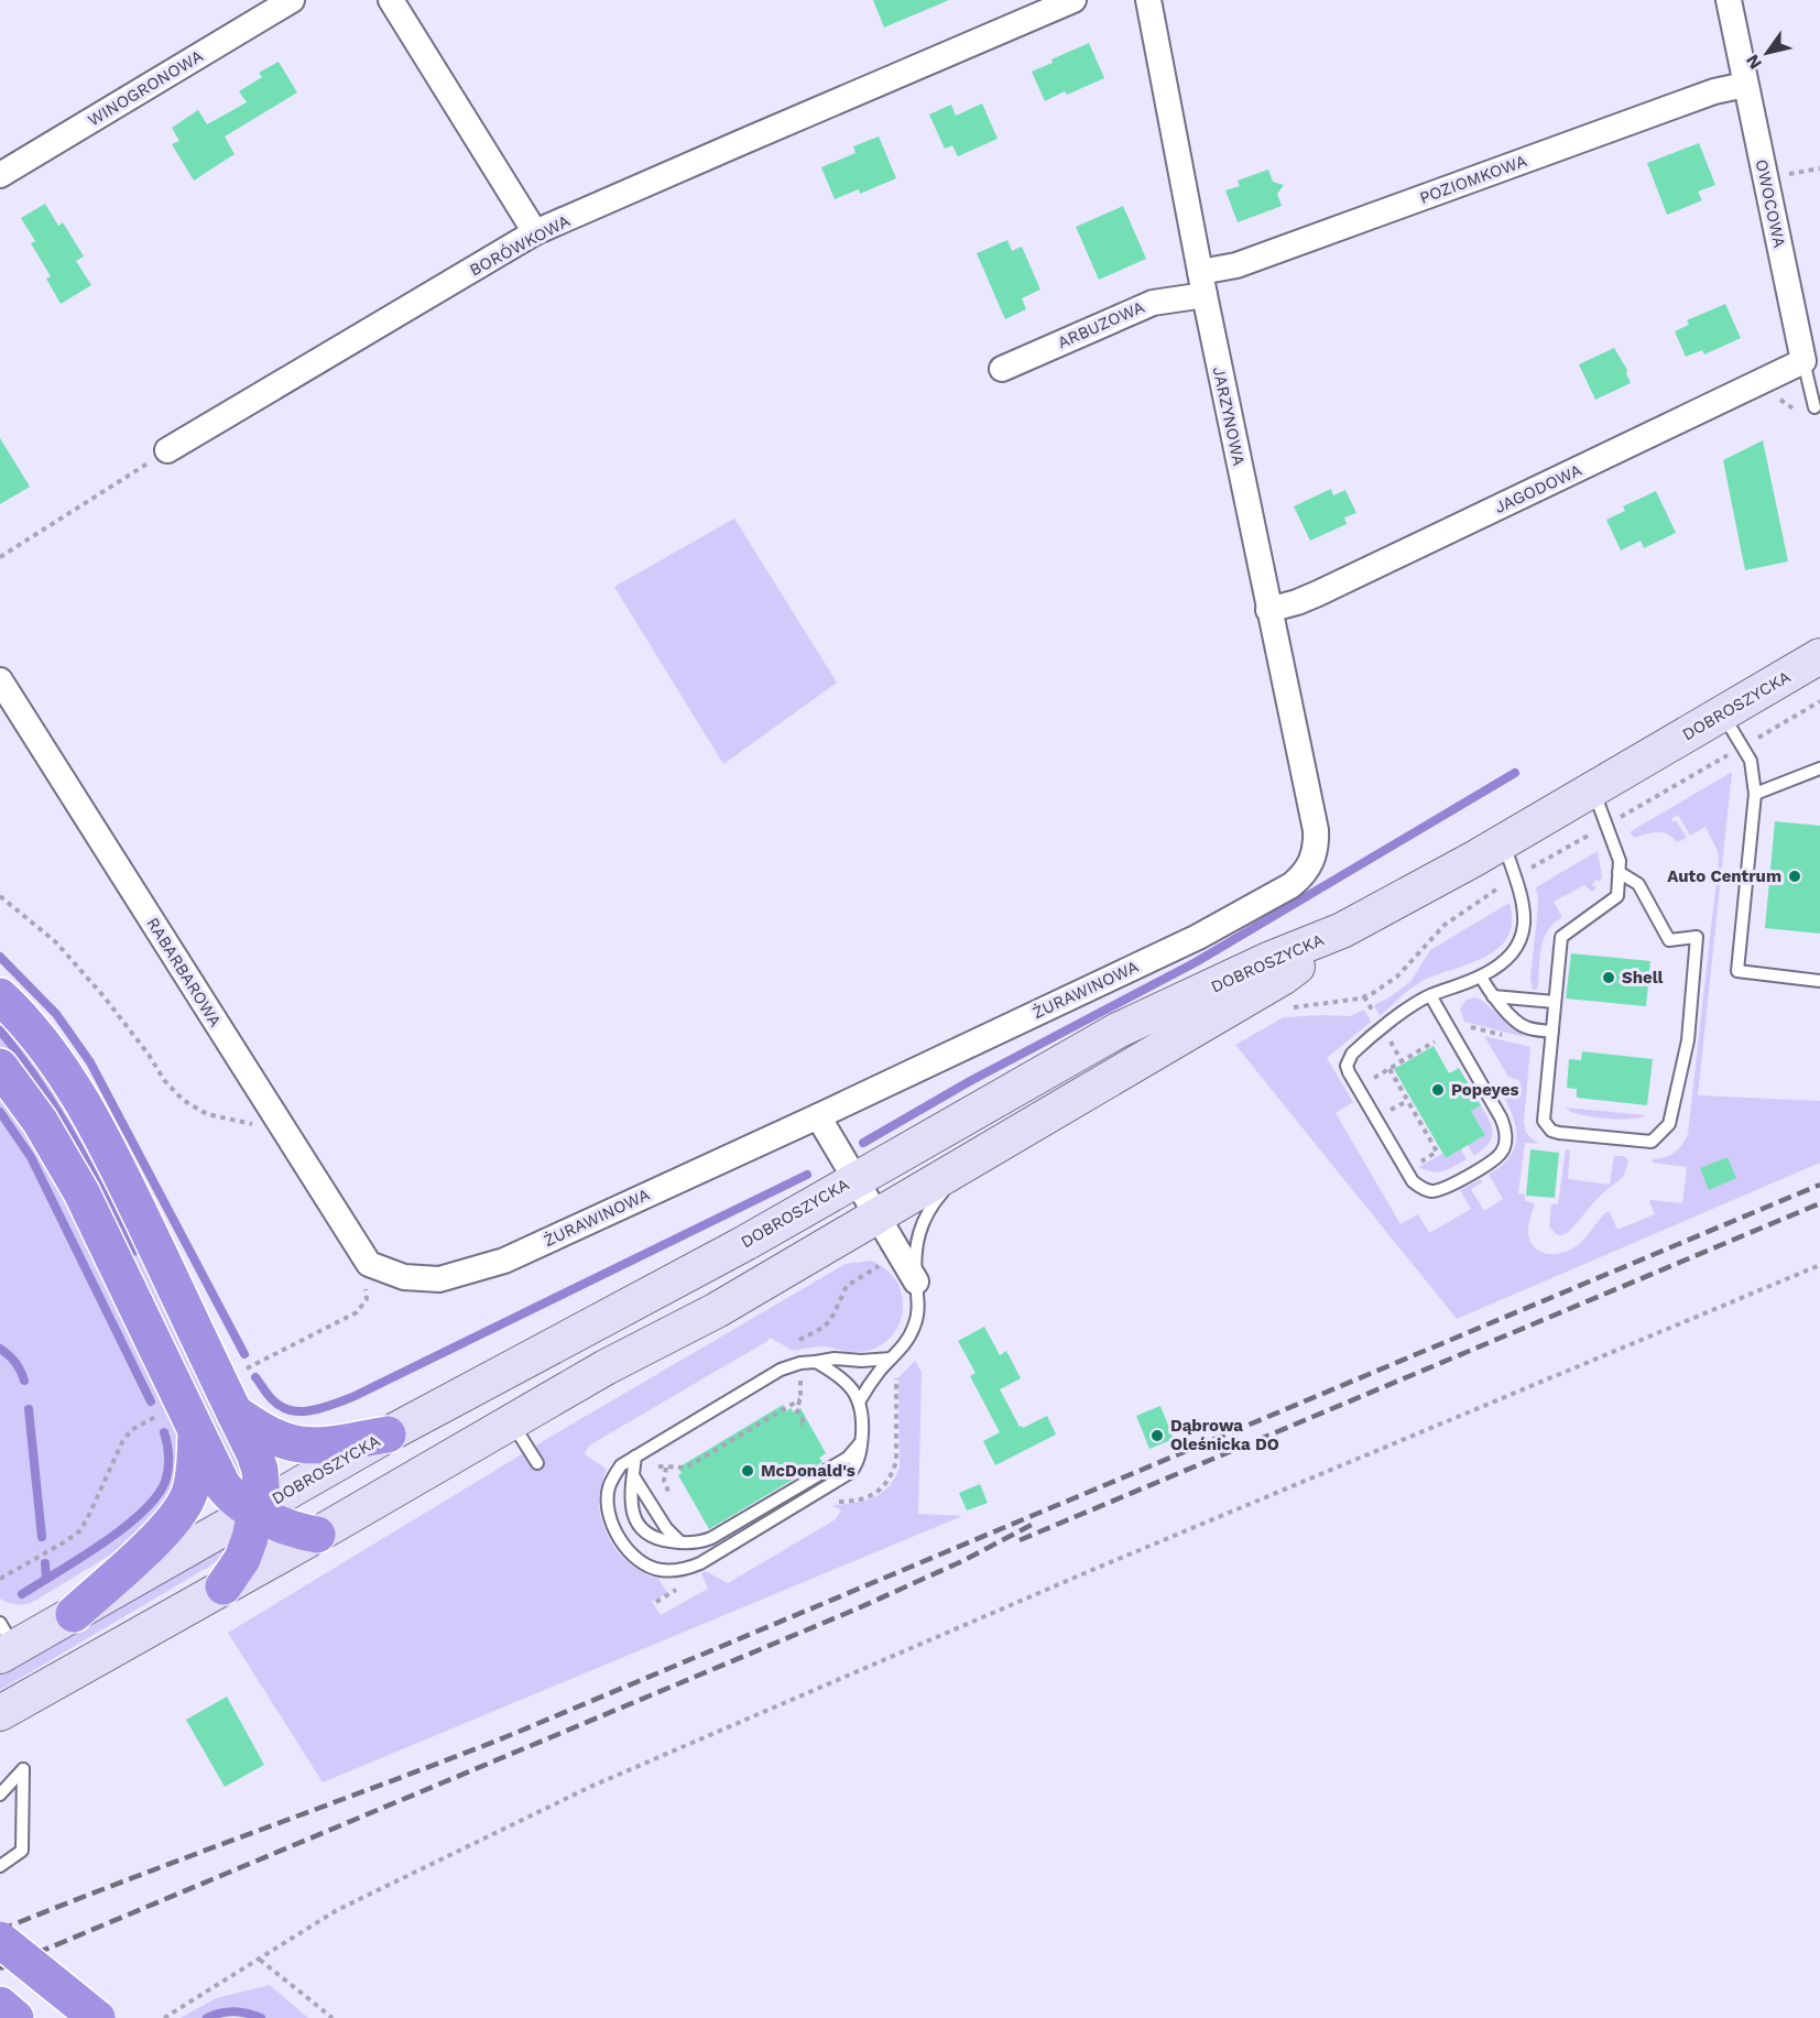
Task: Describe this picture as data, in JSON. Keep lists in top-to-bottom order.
{
  "streets": {
    "main road": ["DOBROSZYCKA"],
    "street": [
      "WINOGRONOWA",
      "POZIOMKOWA",
      "OWOCOWA",
      "BORÓWKOWA",
      "ARBUZOWA",
      "JARZYNOWA",
      "JAGODOWA",
      "RABARBAROWA",
      "ŻURAWINOWA"
    ]
  },
  "crossings": [
    ["POZIOMKOWA", "OWOCOWA"],
    ["POZIOMKOWA", "ARBUZOWA"],
    ["POZIOMKOWA", "JARZYNOWA"],
    ["OWOCOWA", "JAGODOWA"],
    ["ARBUZOWA", "JARZYNOWA"],
    ["JARZYNOWA", "JAGODOWA"],
    ["JARZYNOWA", "ŻURAWINOWA"],
    ["RABARBAROWA", "ŻURAWINOWA"]
  ],
  "places": [
    "Auto Centrum",
    "Shell",
    "Popeyes",
    "Dąbrowa Oleśnicka DO",
    "McDonald's"
  ],
  "north": "bottom left"
}
